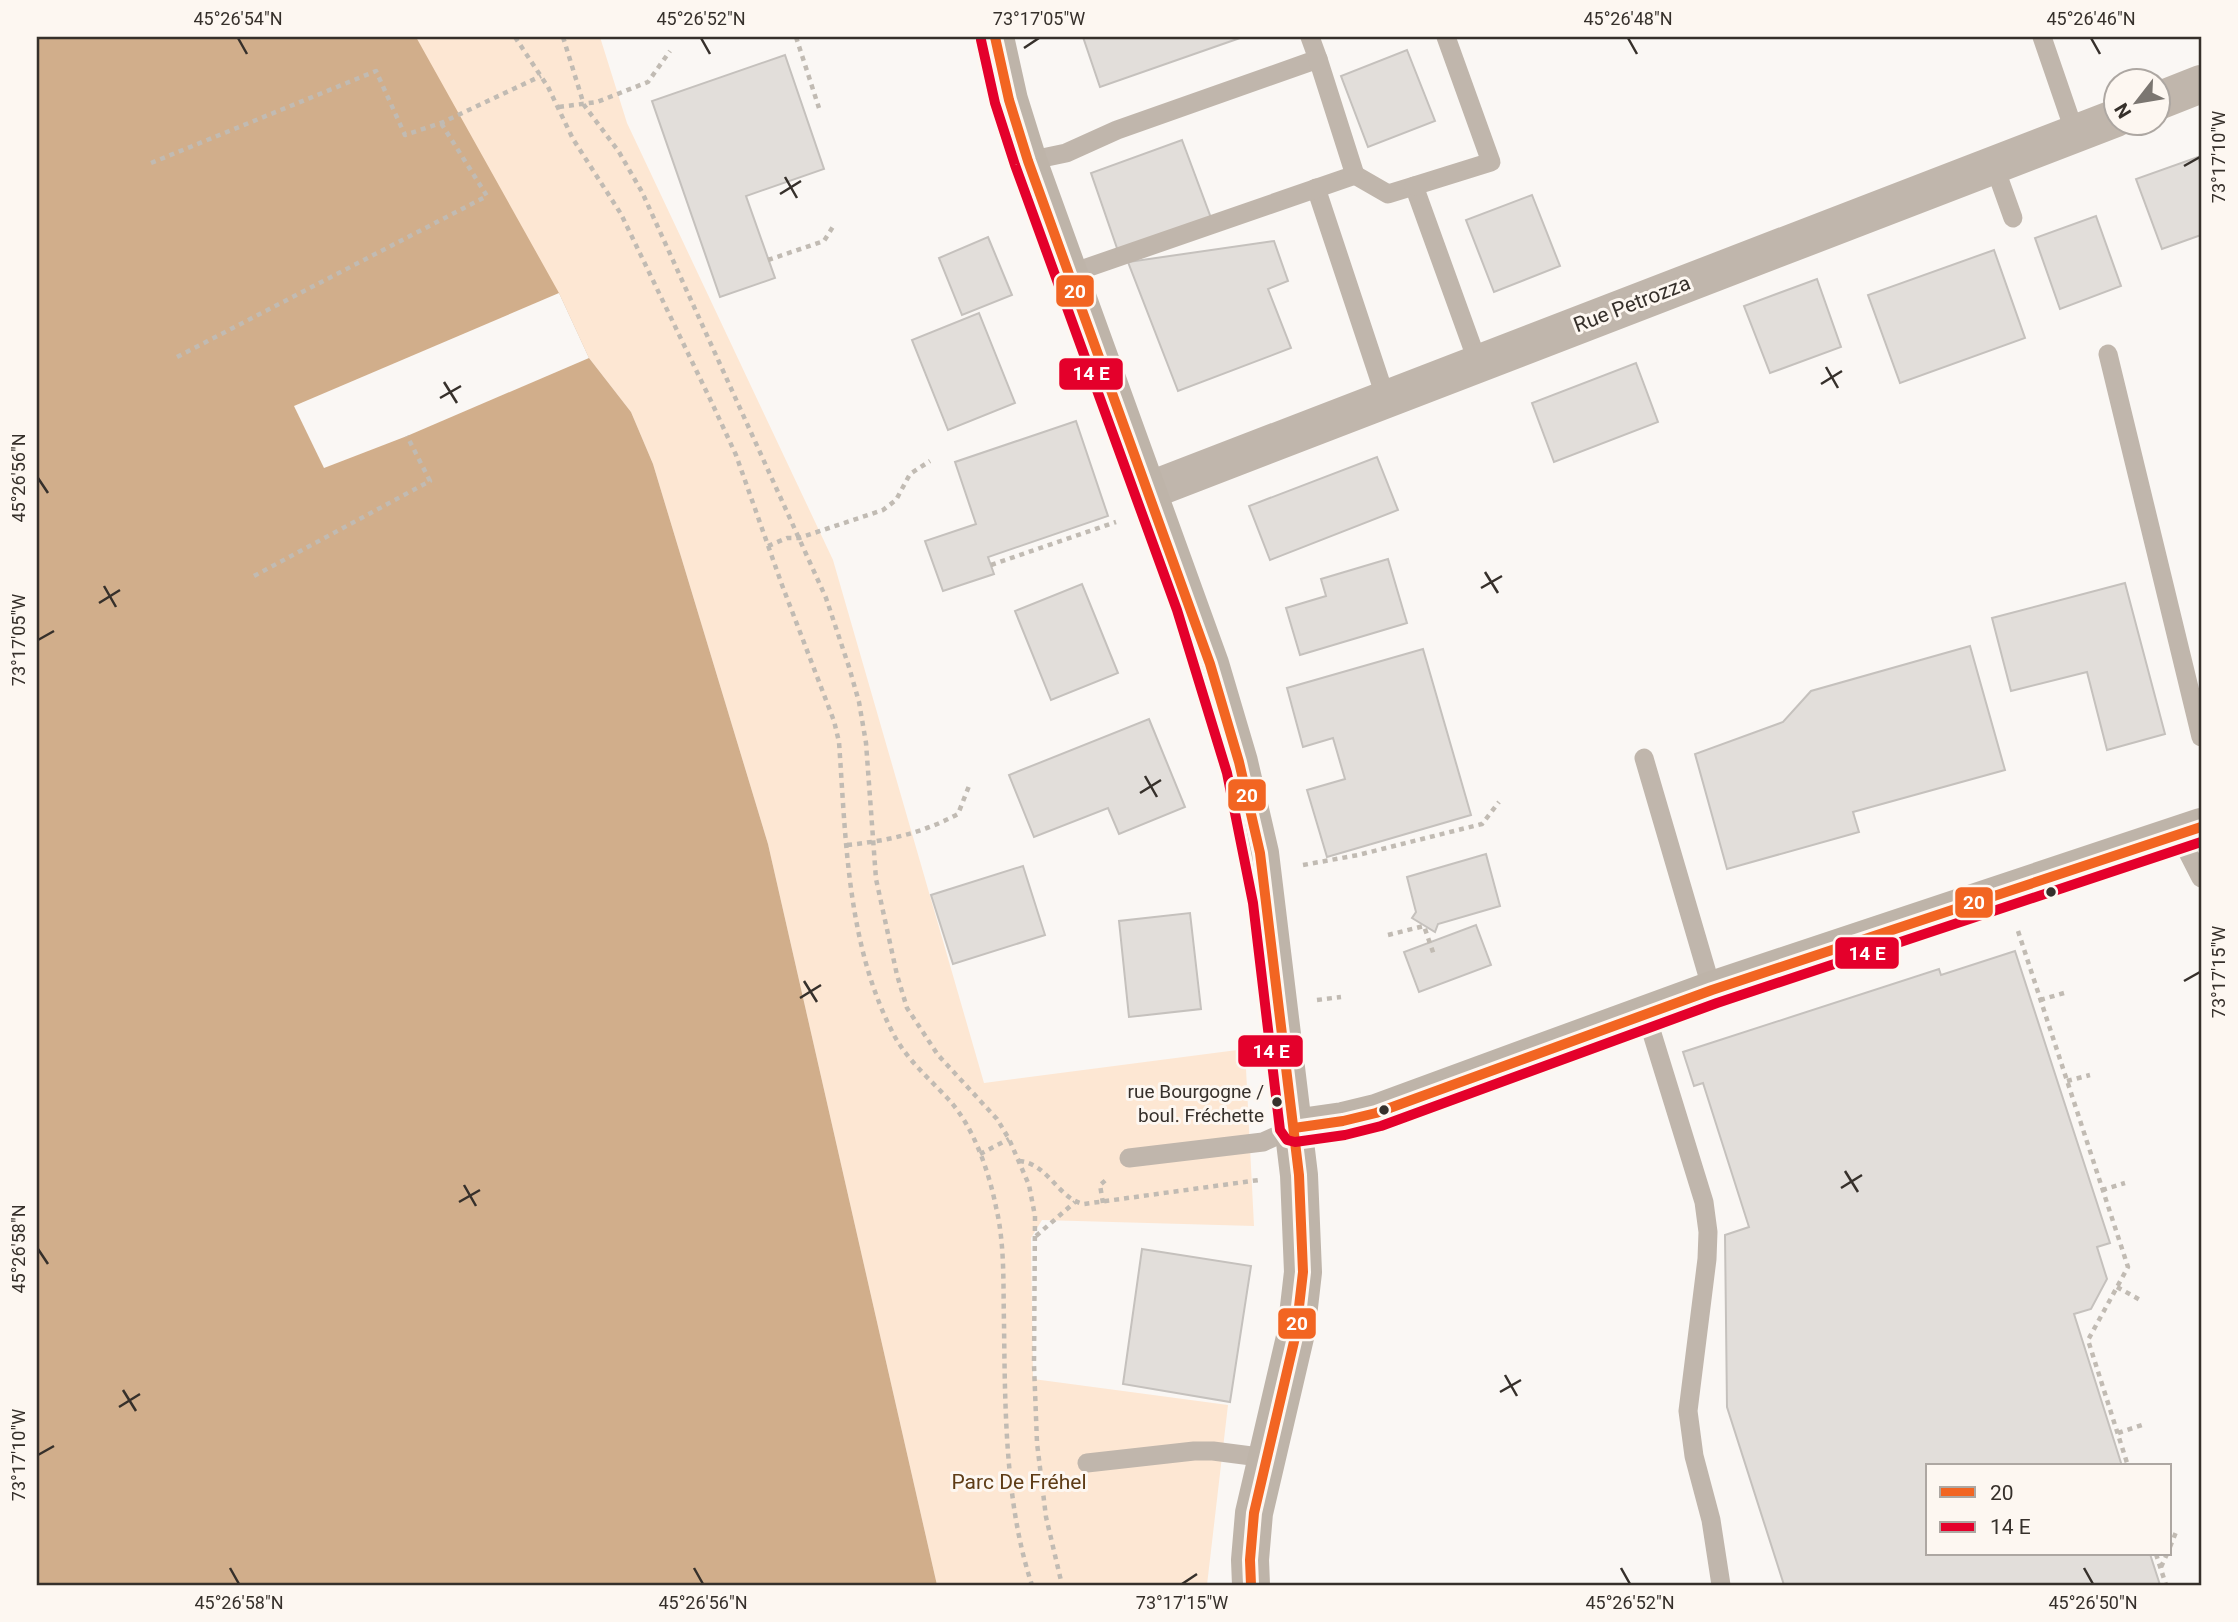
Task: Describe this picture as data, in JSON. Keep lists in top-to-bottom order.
{
  "streets": {
    "street": ["Rue Petrozza"]
  },
  "parks": ["Parc De Fréhel"],
  "places": ["rue Bourgogne / boul. Fréchette"],
  "lines": ["transit line 20"],
  "legend": ["20", "14 E"],
  "north": "bottom left",
  "coordinates": [
    "45°26'54\"N",
    "45°26'52\"N",
    "73°17'05\"W",
    "45°26'48\"N",
    "45°26'46\"N",
    "73°17'10\"W",
    "45°26'56\"N",
    "73°17'15\"W",
    "45°26'58\"N",
    "45°26'50\"N"
  ]
}
